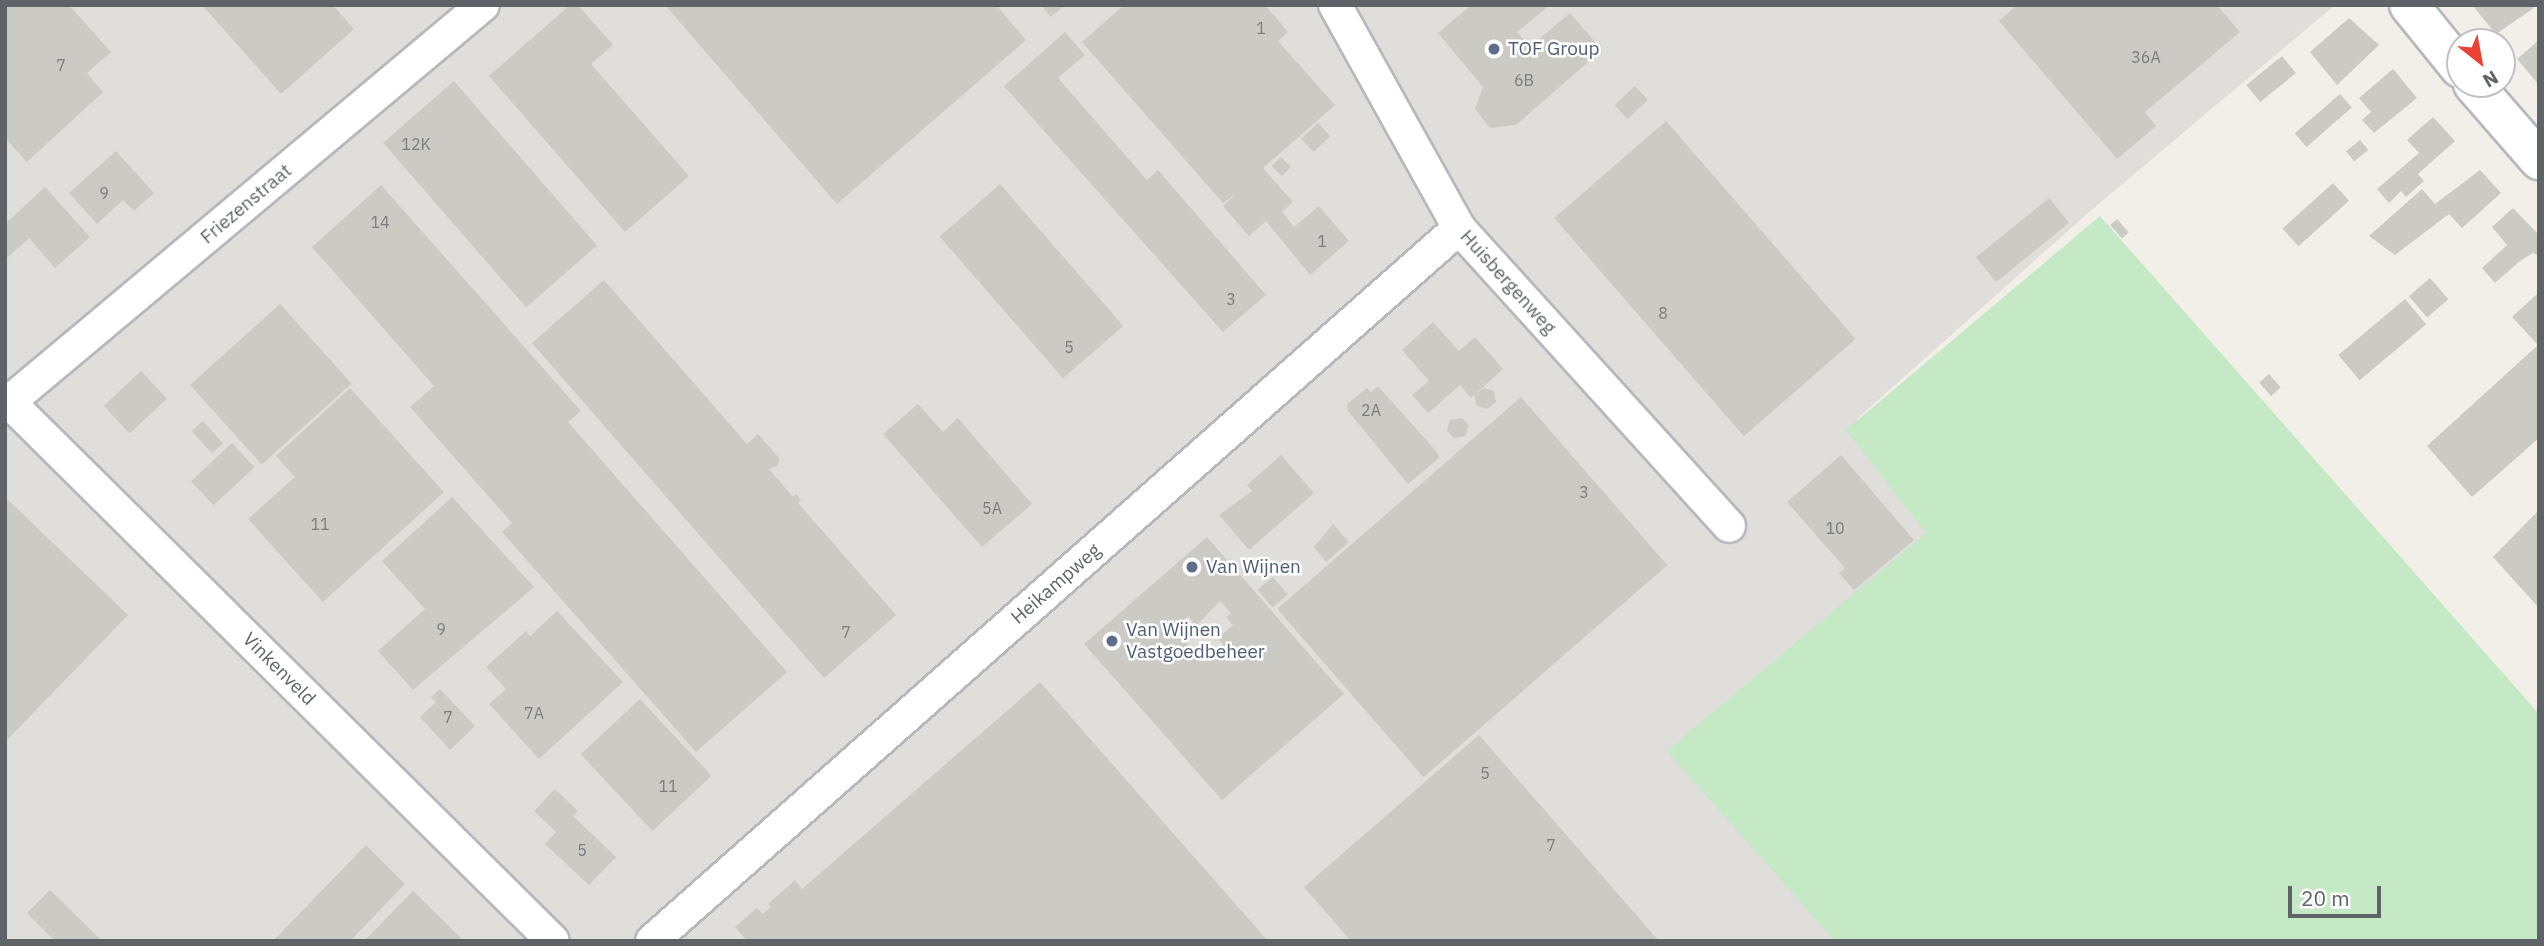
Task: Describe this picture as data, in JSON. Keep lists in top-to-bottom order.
{
  "streets": {
    "street": [
      "Friezenstraat",
      "Huisbergenweg",
      "Heikampweg",
      "Vinkenveld"
    ]
  },
  "crossings": [
    ["Friezenstraat", "Vinkenveld"],
    ["Huisbergenweg", "Heikampweg"]
  ],
  "places": ["TOF Group", "Van Wijnen", "Van Wijnen Vastgoedbeheer"],
  "house_numbers": [
    "1",
    "36A",
    "7",
    "6B",
    "12K",
    "9",
    "14",
    "1",
    "3",
    "8",
    "5",
    "2A",
    "3",
    "5A",
    "11",
    "10",
    "9",
    "7",
    "7A",
    "7",
    "5",
    "11",
    "7",
    "5"
  ],
  "scale_bar": "20 m",
  "north": "bottom right"
}
